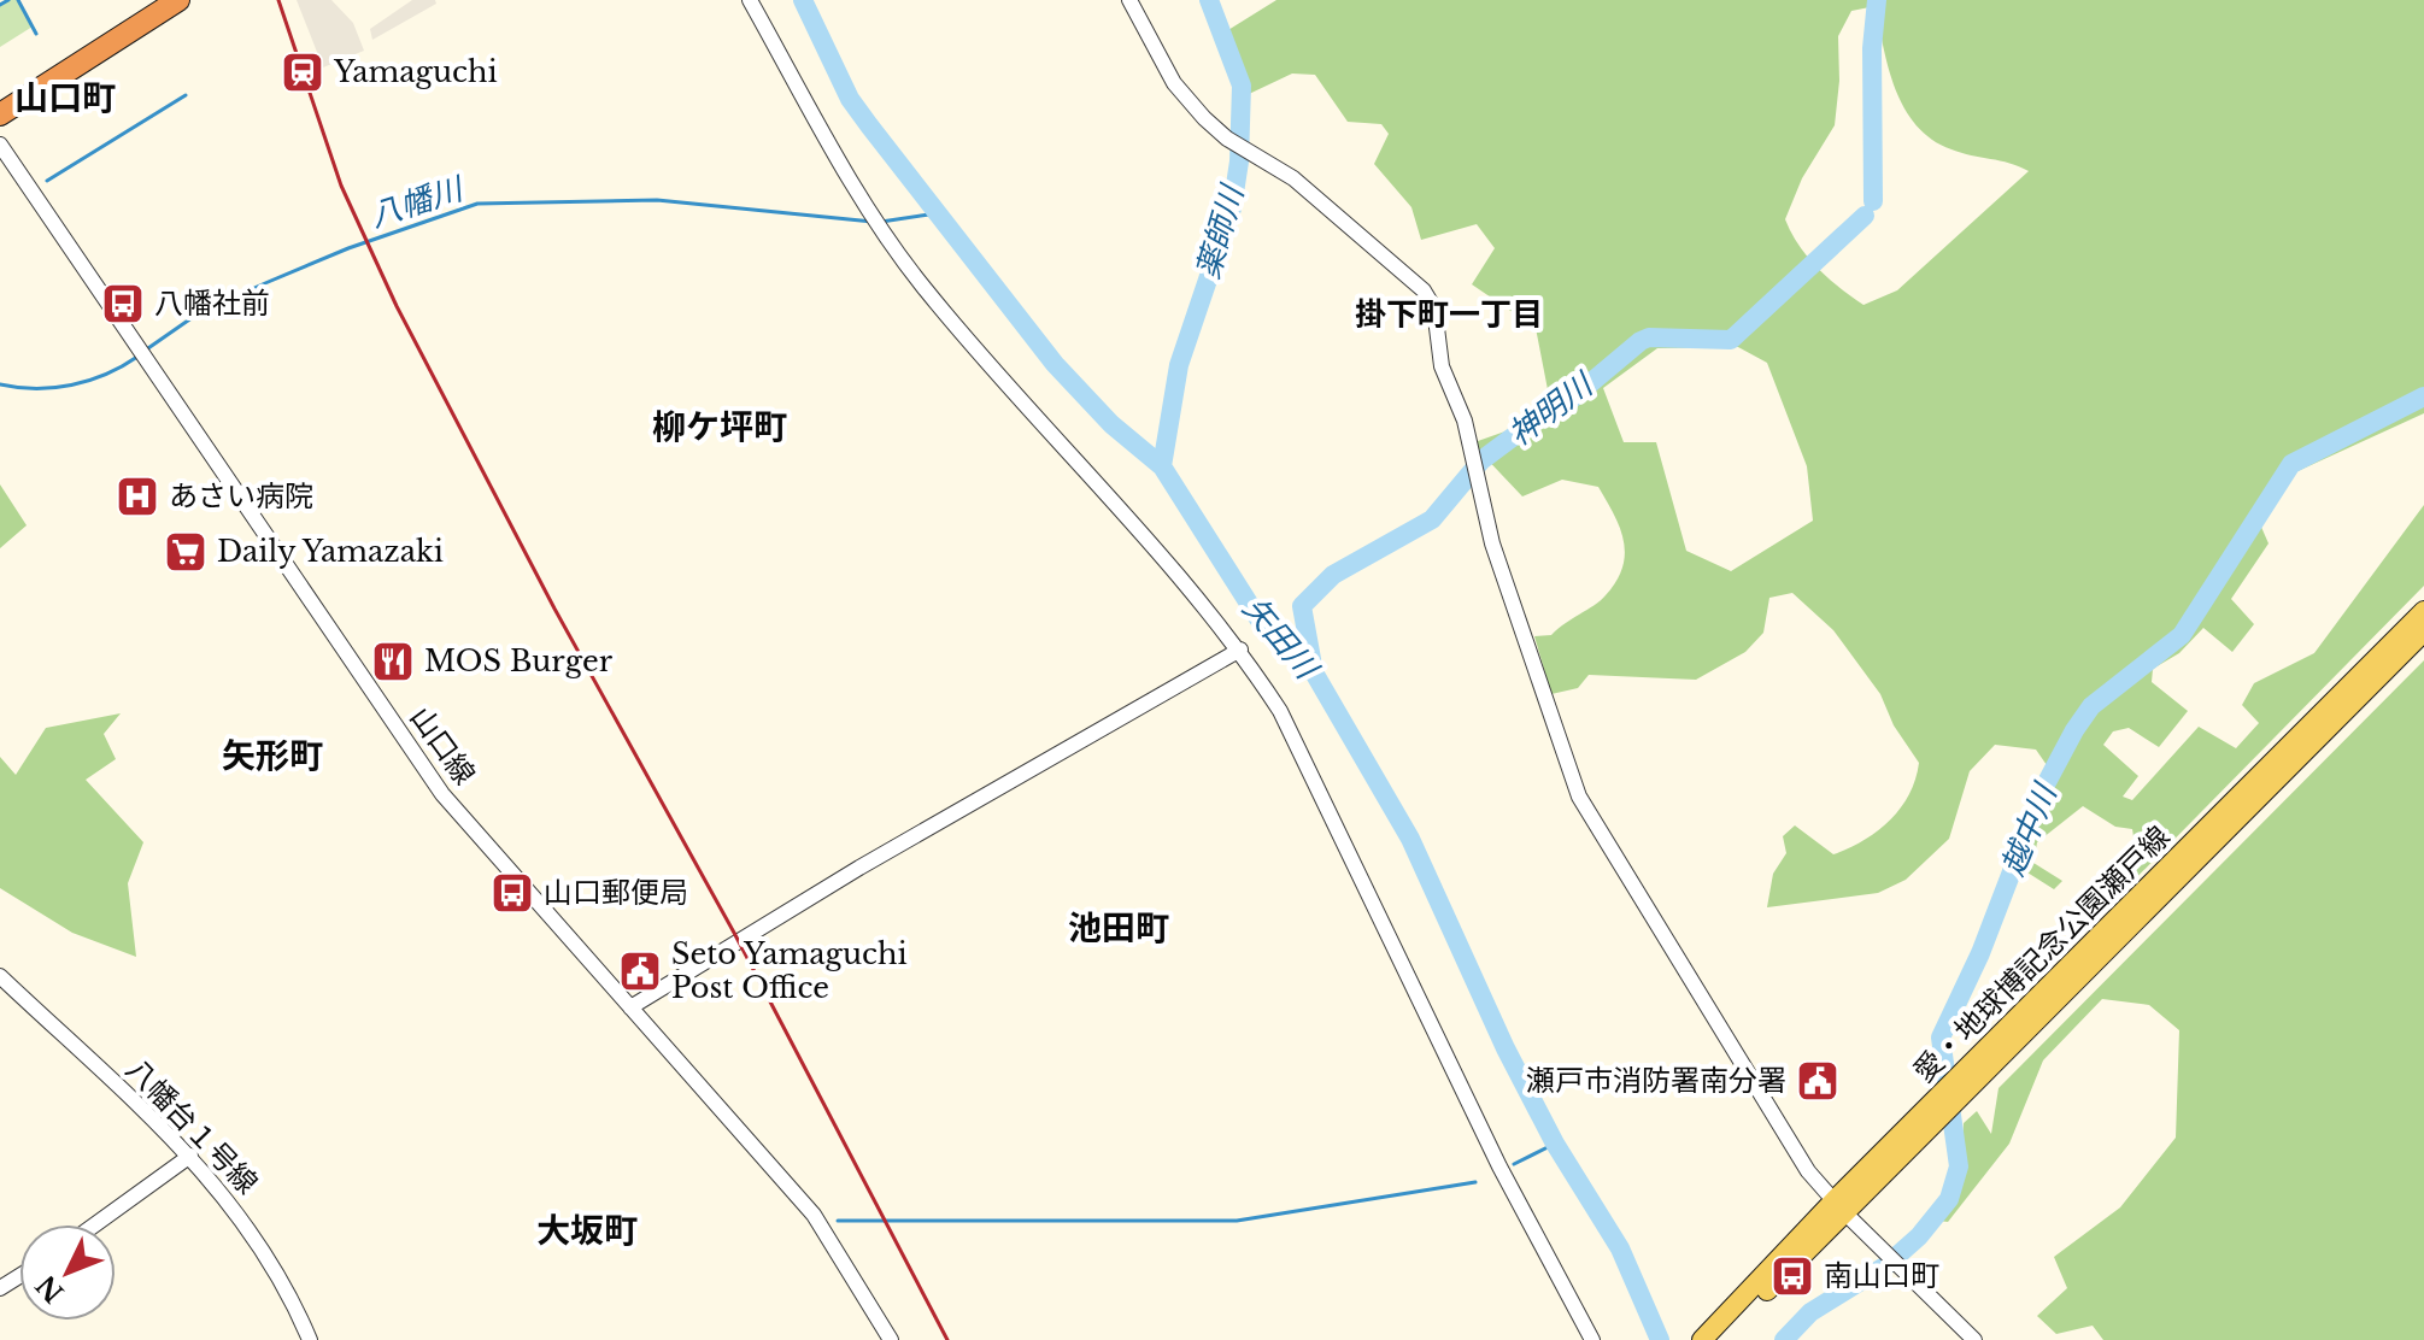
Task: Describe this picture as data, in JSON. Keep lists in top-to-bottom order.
{
  "streets": {
    "main road": ["愛・地球博記念公園瀬戸線"],
    "street": ["山口線", "八幡台１号線"]
  },
  "districts": [
    "山口町",
    "掛下町一丁目",
    "柳ケ坪町",
    "矢形町",
    "池田町",
    "大坂町"
  ],
  "water": [
    "八幡川",
    "薬師川",
    "神明川",
    "矢田川",
    "越中川"
  ],
  "places": {
    "station": ["Yamaguchi"],
    "bus stop": ["八幡社前", "山口郵便局", "南山口町"],
    "hospital": ["あさい病院"],
    "supermarket": ["Daily Yamazaki"],
    "restaurant": ["MOS Burger"],
    "public building": ["Seto Yamaguchi Post Office", "瀬戸市消防署南分署"]
  },
  "north": "bottom left"
}
